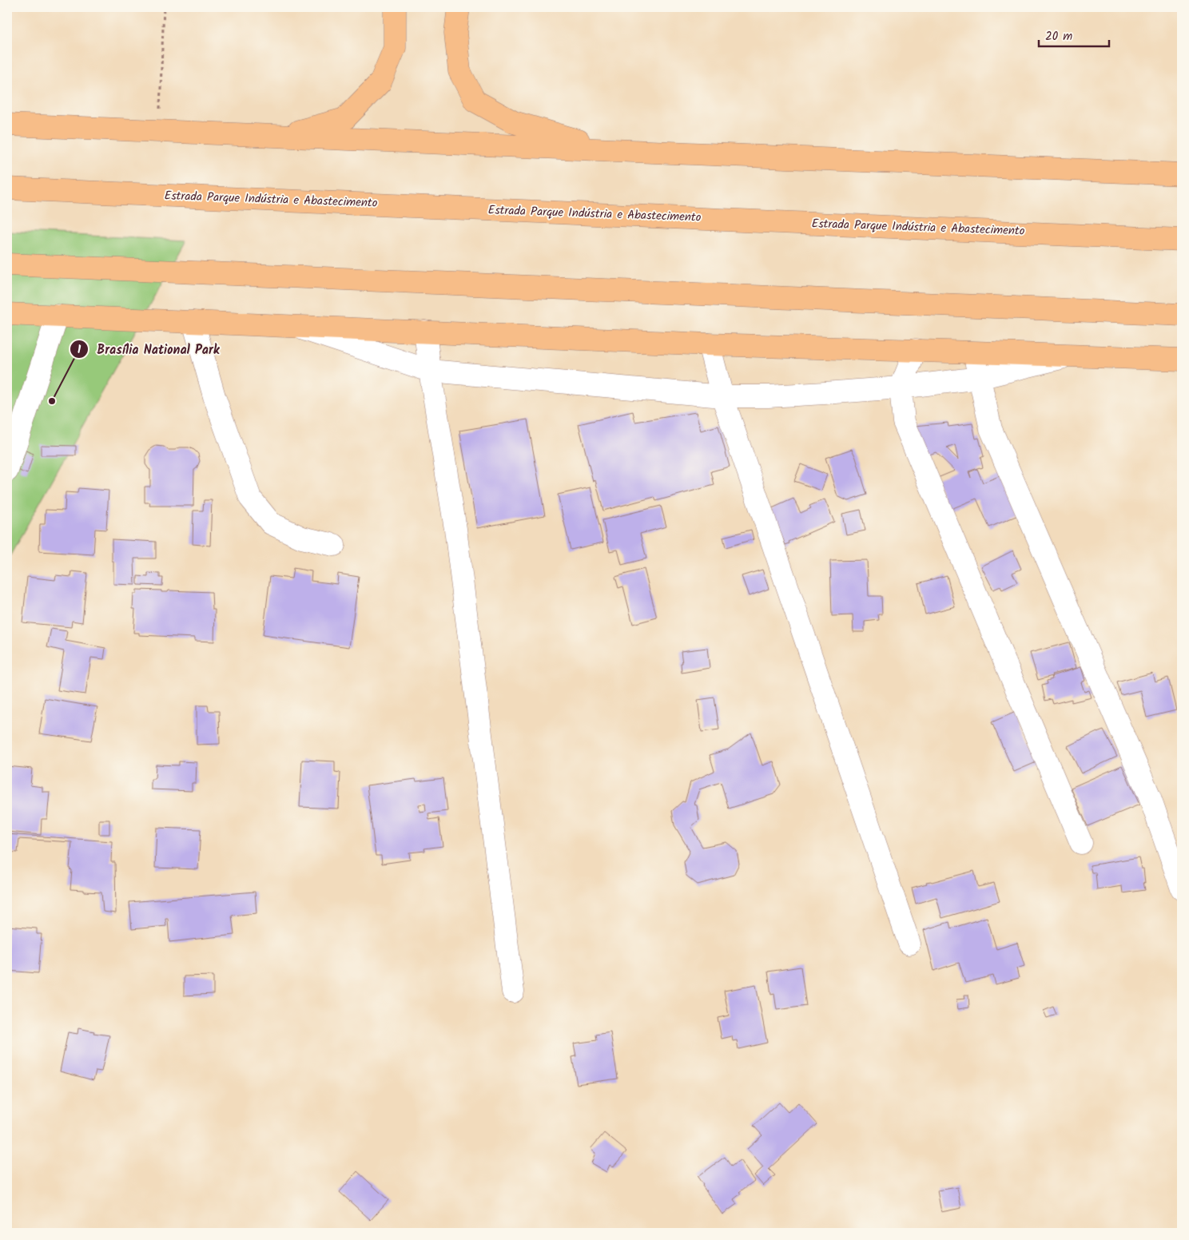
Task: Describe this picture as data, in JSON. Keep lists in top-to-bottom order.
{
  "streets": {
    "main road": ["Estrada Parque Indústria e Abastecimento"]
  },
  "places": ["Brasília National Park"],
  "scale_bar": "20 m"
}
